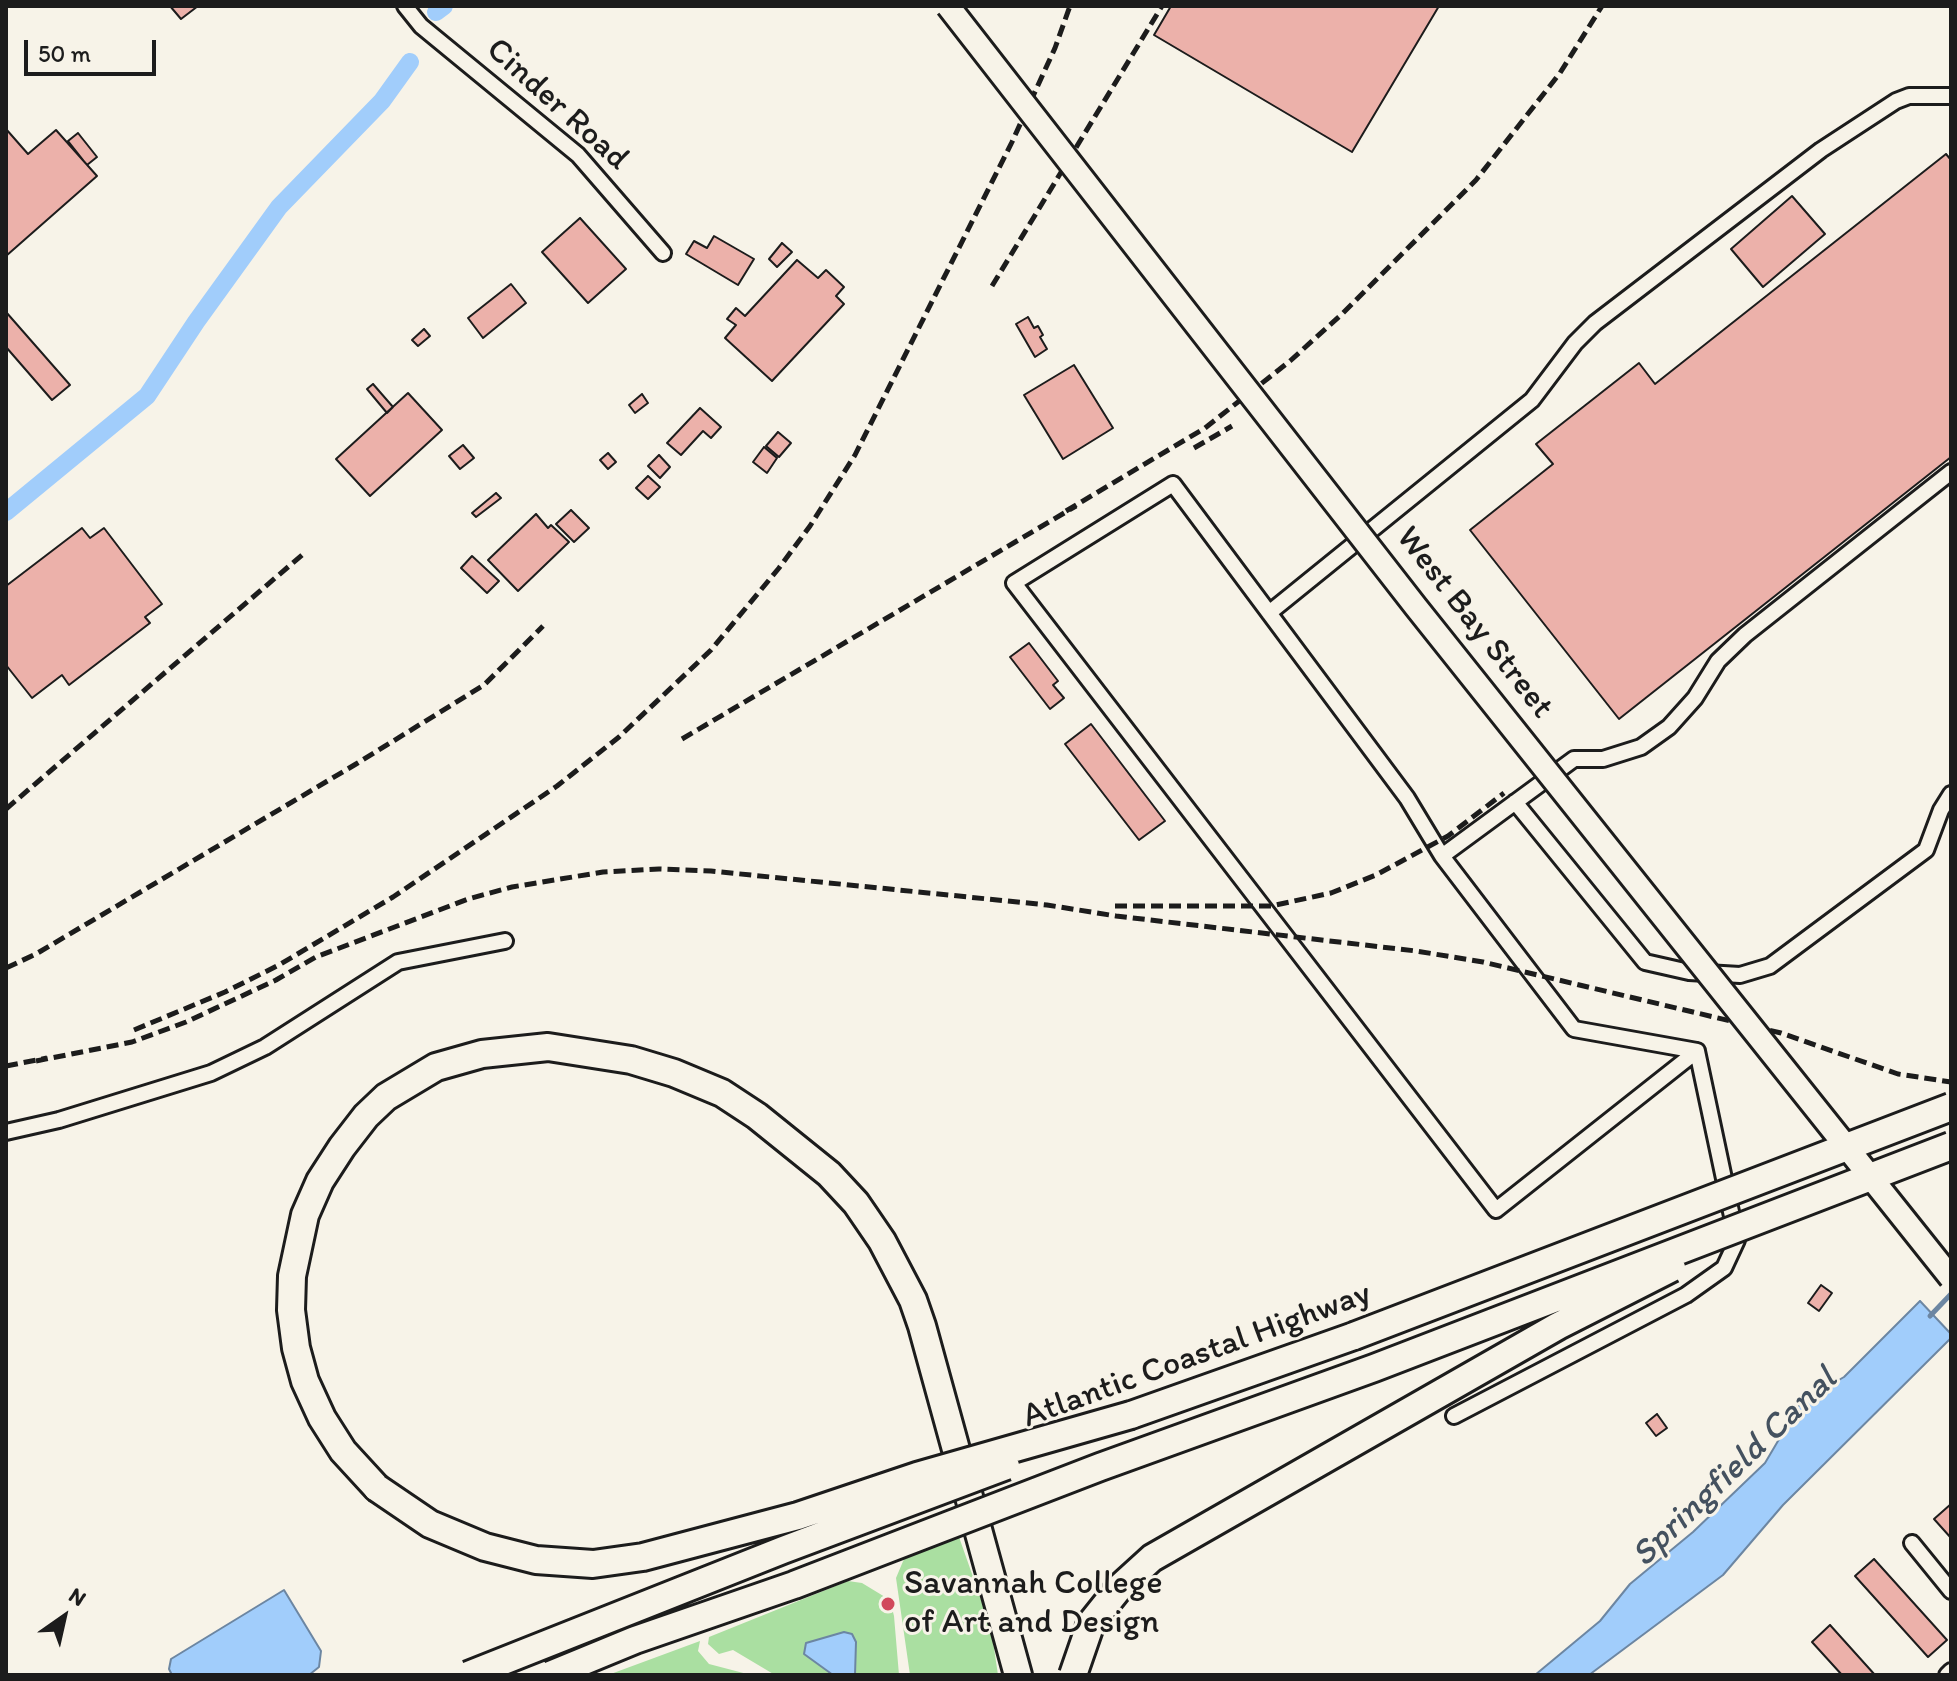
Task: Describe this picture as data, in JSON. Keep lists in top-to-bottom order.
{
  "streets": {
    "highway": ["Atlantic Coastal Highway"],
    "main road": ["West Bay Street"],
    "street": ["Cinder Road"]
  },
  "water": ["Springfield Canal"],
  "places": ["Savannah College of Art and Design"],
  "scale_bar": "50 m",
  "north": "top right"
}
